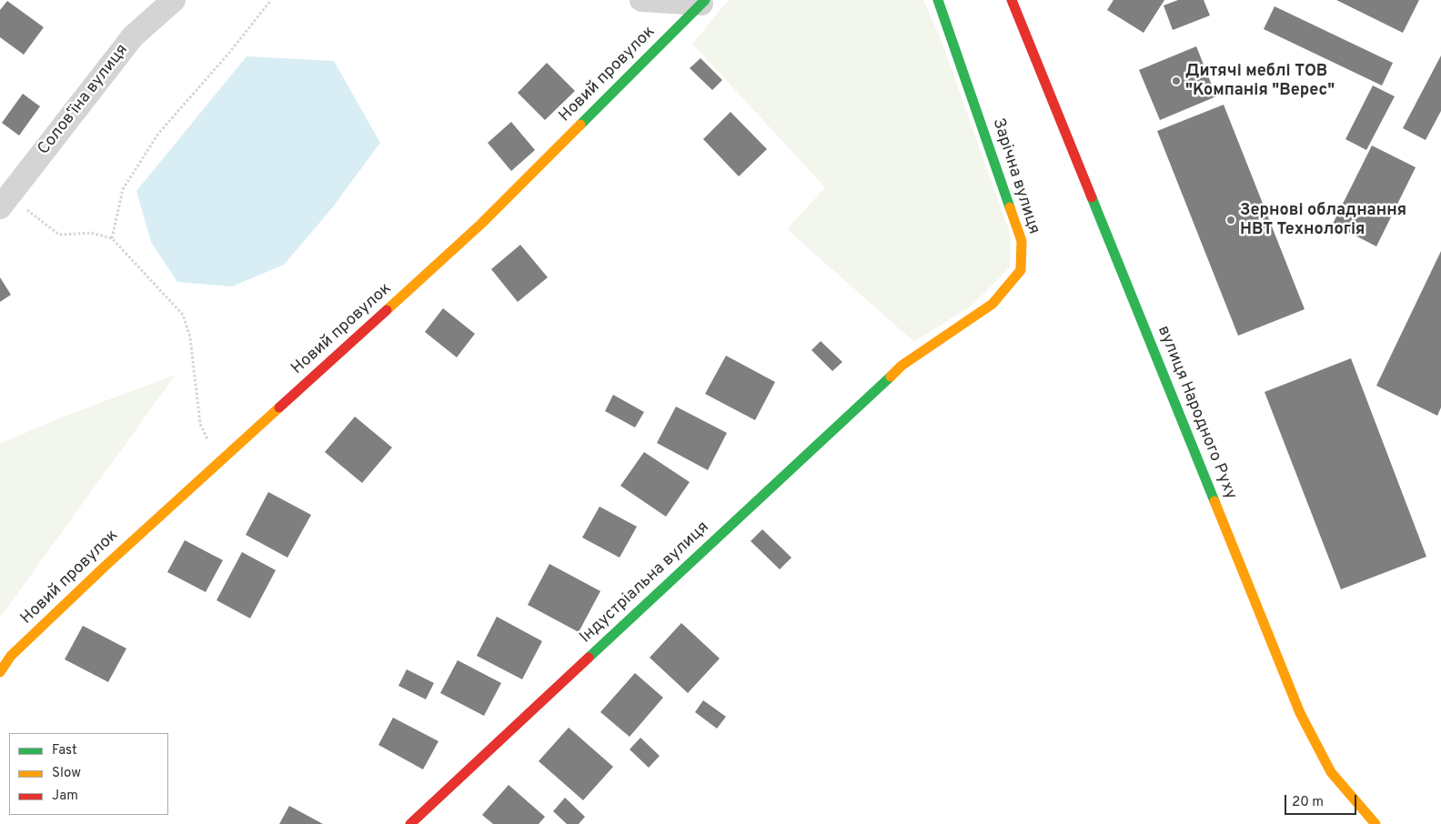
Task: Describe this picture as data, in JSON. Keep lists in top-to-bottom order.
{
  "streets": {
    "street": [
      "Новий провулок",
      "Соловʼїна вулиця",
      "Зарічна вулиця",
      "вулиця Народного Руху",
      "Індустріальна вулиця"
    ]
  },
  "crossings": [
    ["Зарічна вулиця", "Індустріальна вулиця"]
  ],
  "places": ["Дитячі меблі ТОВ \"Компанія \"Верес\"", "Зернові обладнання НВТ Технологія"],
  "legend": ["Fast", "Slow", "Jam"],
  "scale_bar": "20 m"
}
